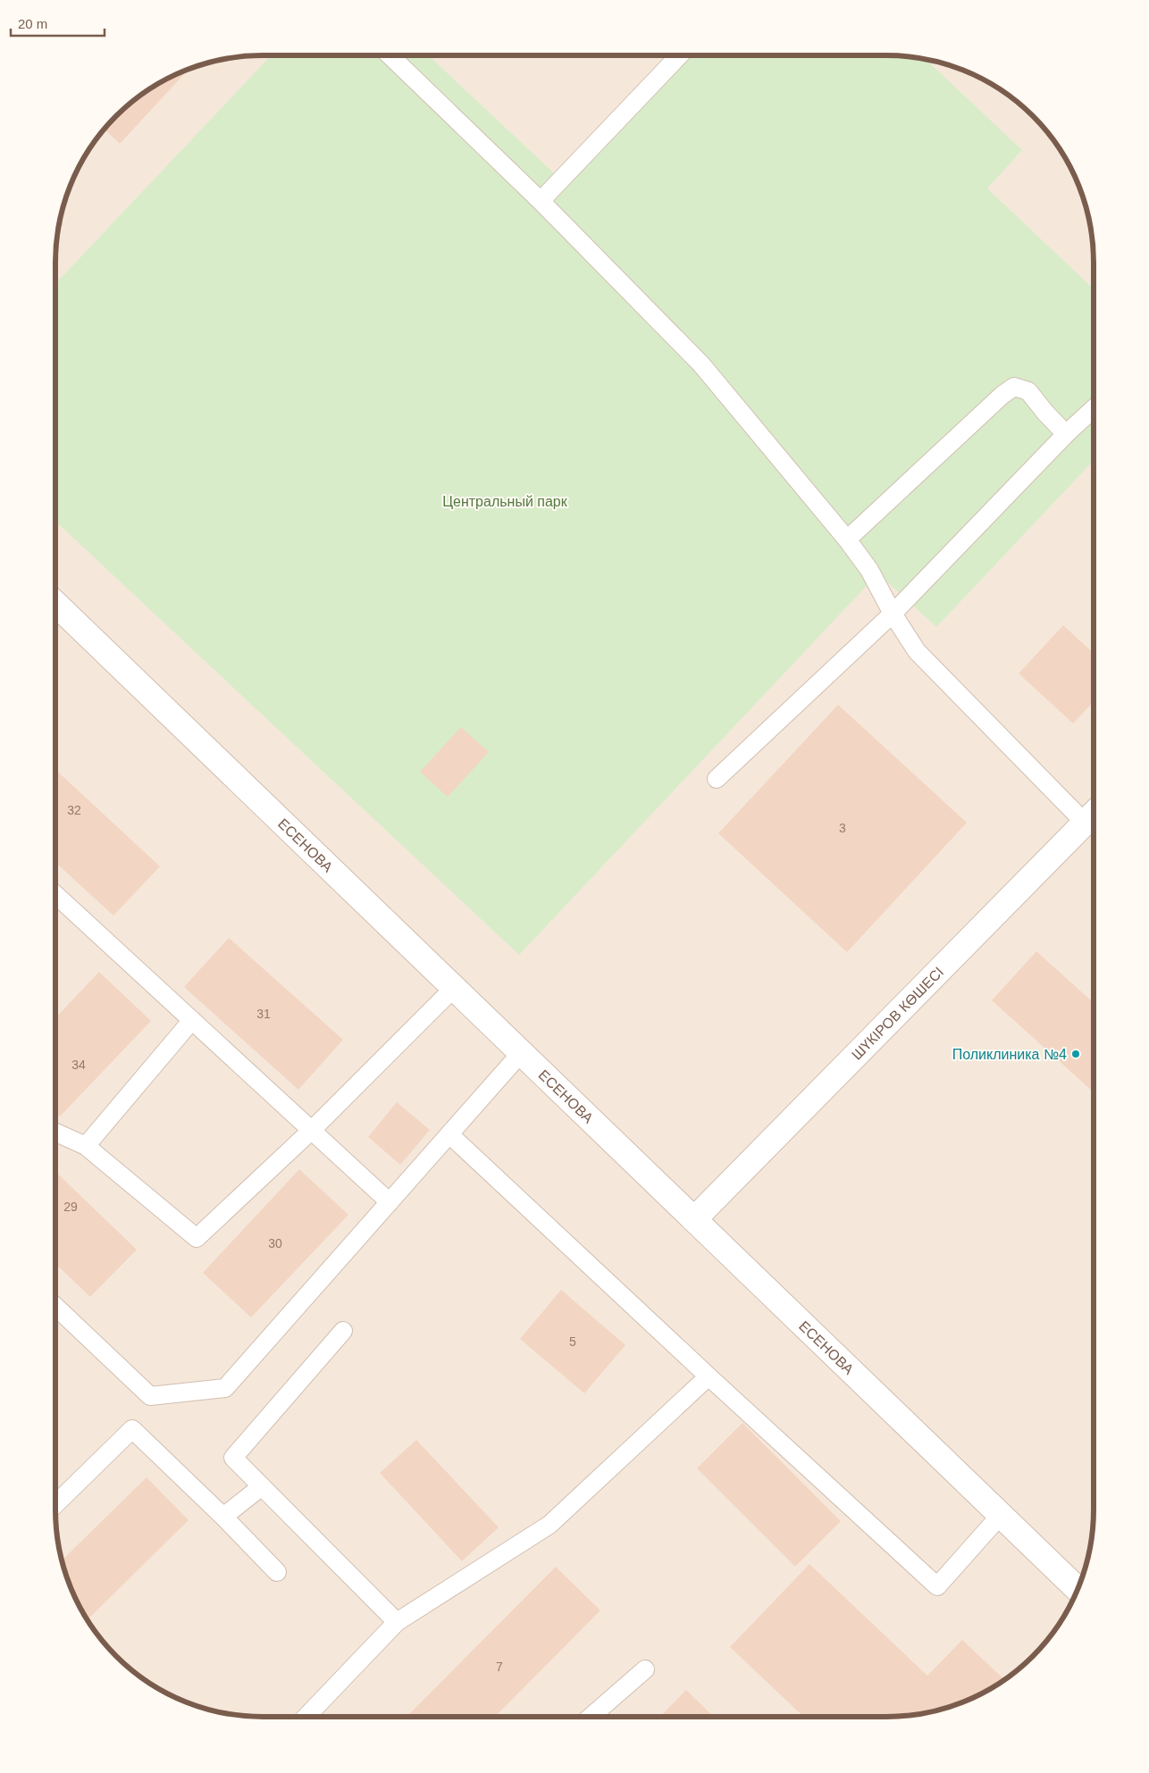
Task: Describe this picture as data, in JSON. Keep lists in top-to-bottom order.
{
  "streets": {
    "street": ["ЕСЕНОВА", "ШҮКІРОВ КӨШЕСІ"]
  },
  "crossings": [
    ["ЕСЕНОВА", "ШҮКІРОВ КӨШЕСІ"]
  ],
  "parks": ["Центральный парк"],
  "places": ["Поликлиника №4"],
  "house_numbers": [
    "32",
    "3",
    "31",
    "34",
    "29",
    "30",
    "5",
    "7"
  ],
  "scale_bar": "20 m"
}
